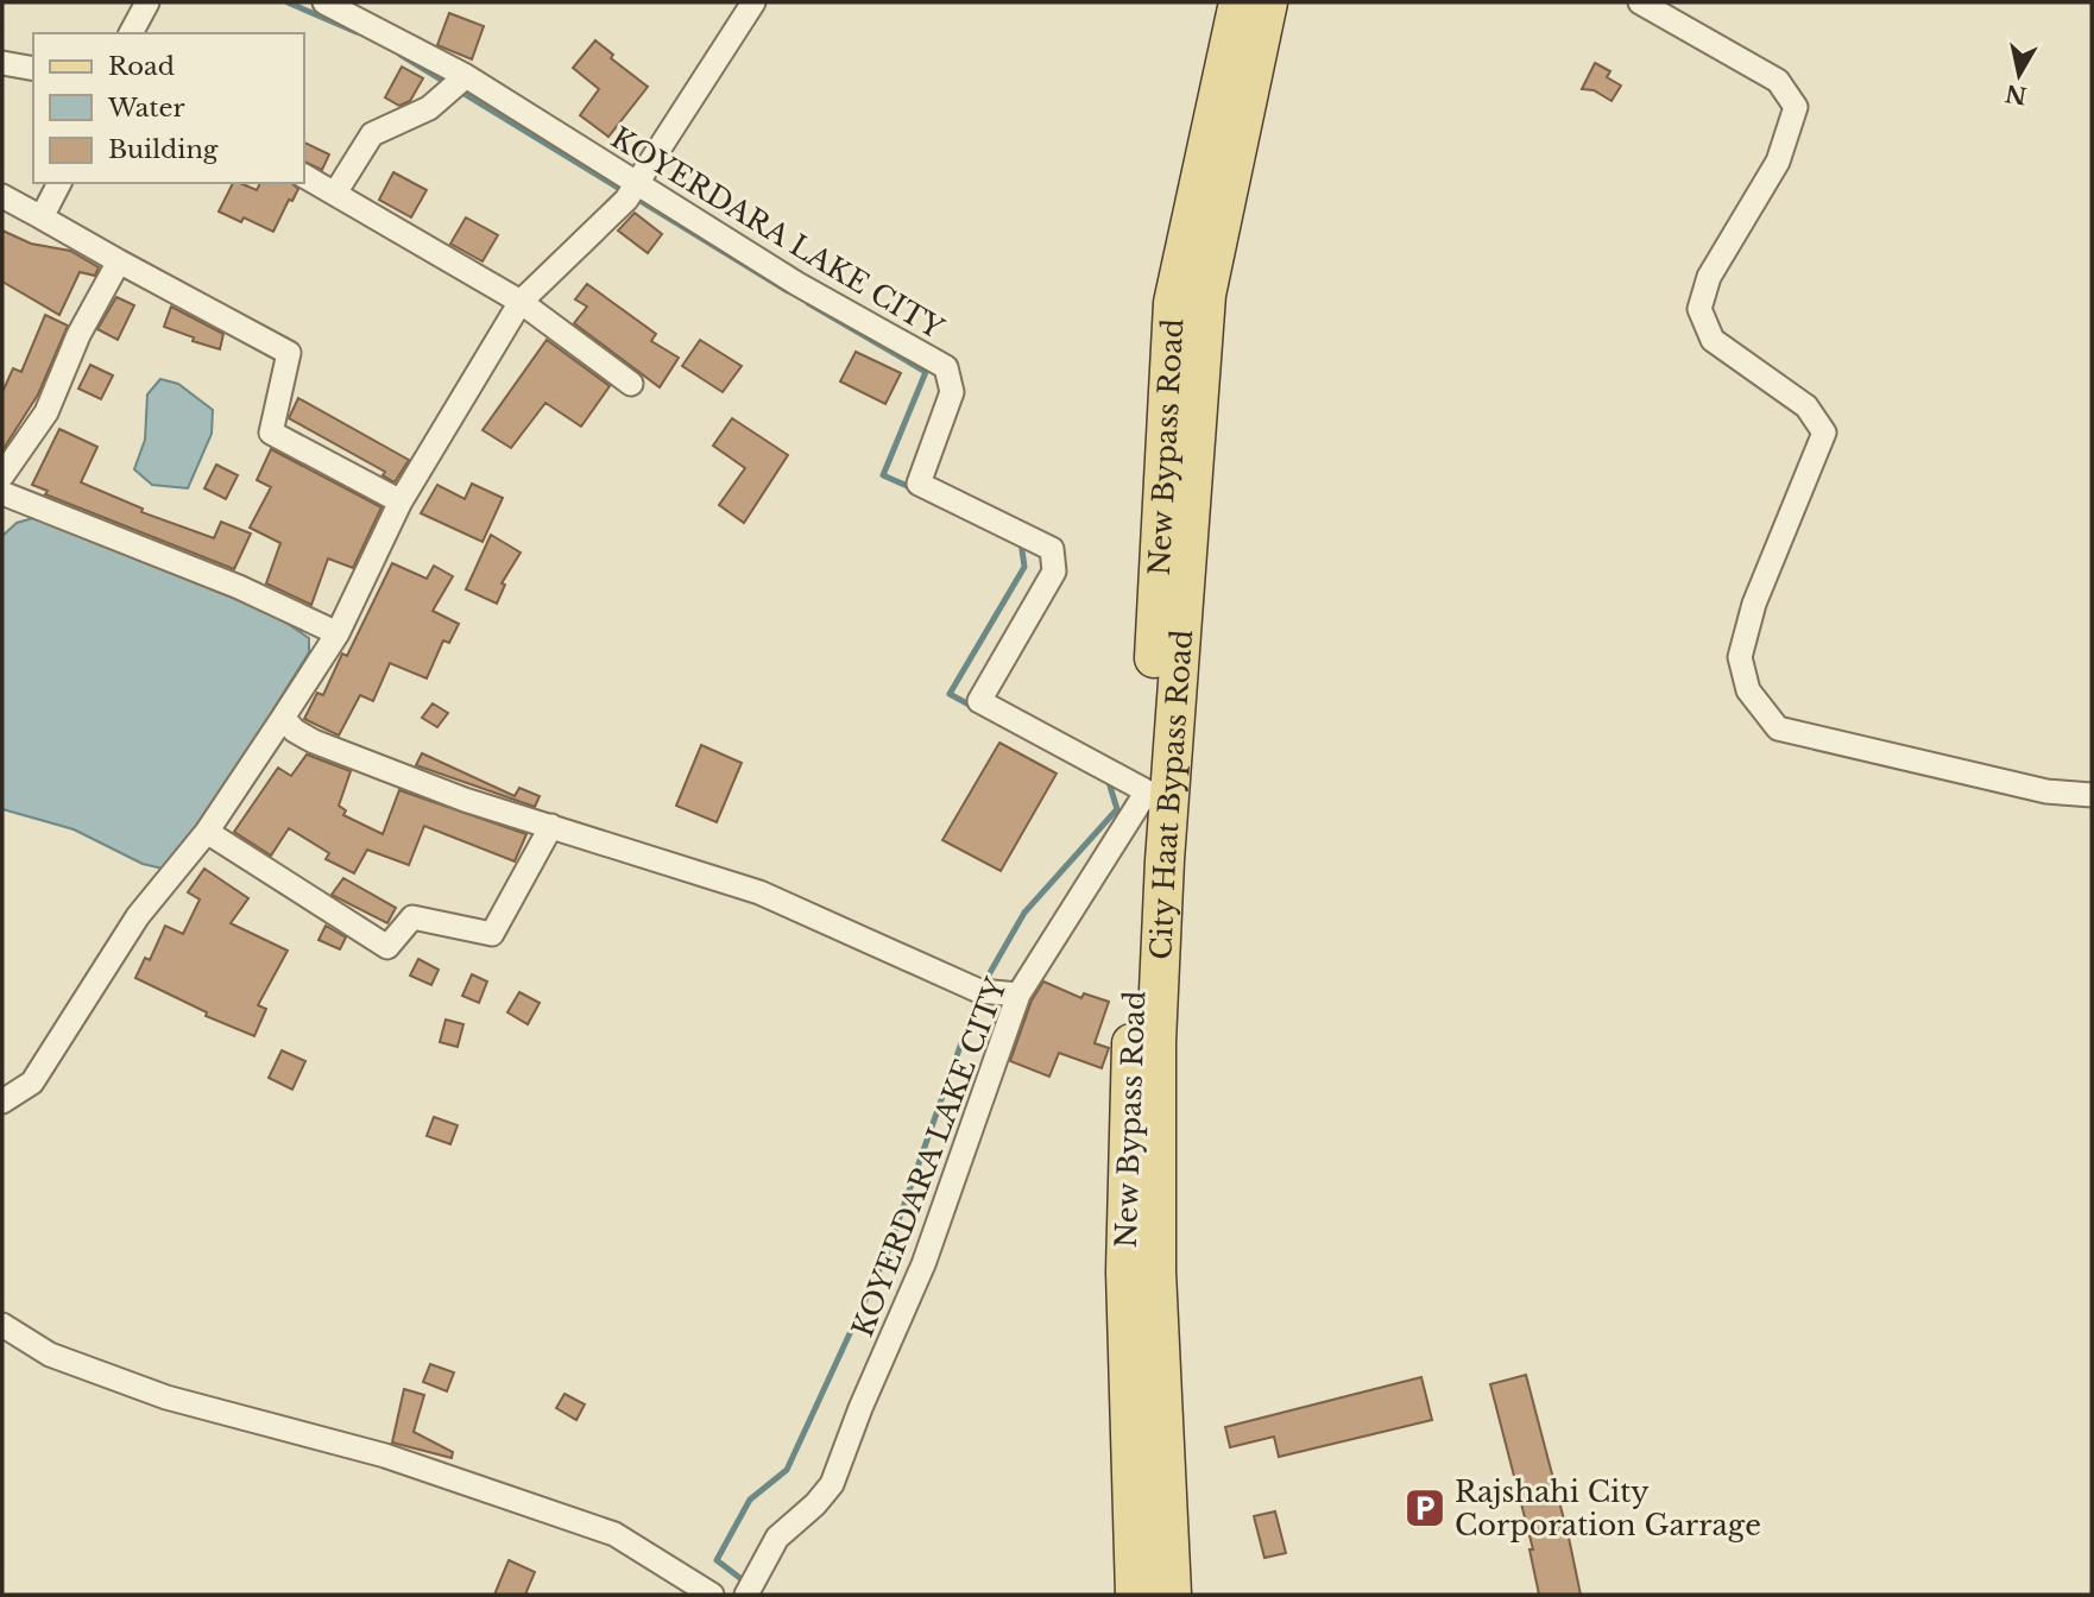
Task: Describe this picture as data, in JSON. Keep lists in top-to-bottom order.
{
  "streets": {
    "main road": ["New Bypass Road", "City Haat Bypass Road"],
    "street": ["KOYERDARA LAKE CITY"]
  },
  "crossings": [
    ["KOYERDARA LAKE CITY", "New Bypass Road"]
  ],
  "places": {
    "parking": ["Rajshahi City Corporation Garrage"]
  },
  "legend": ["Road", "Water", "Building"],
  "north": "bottom"
}
